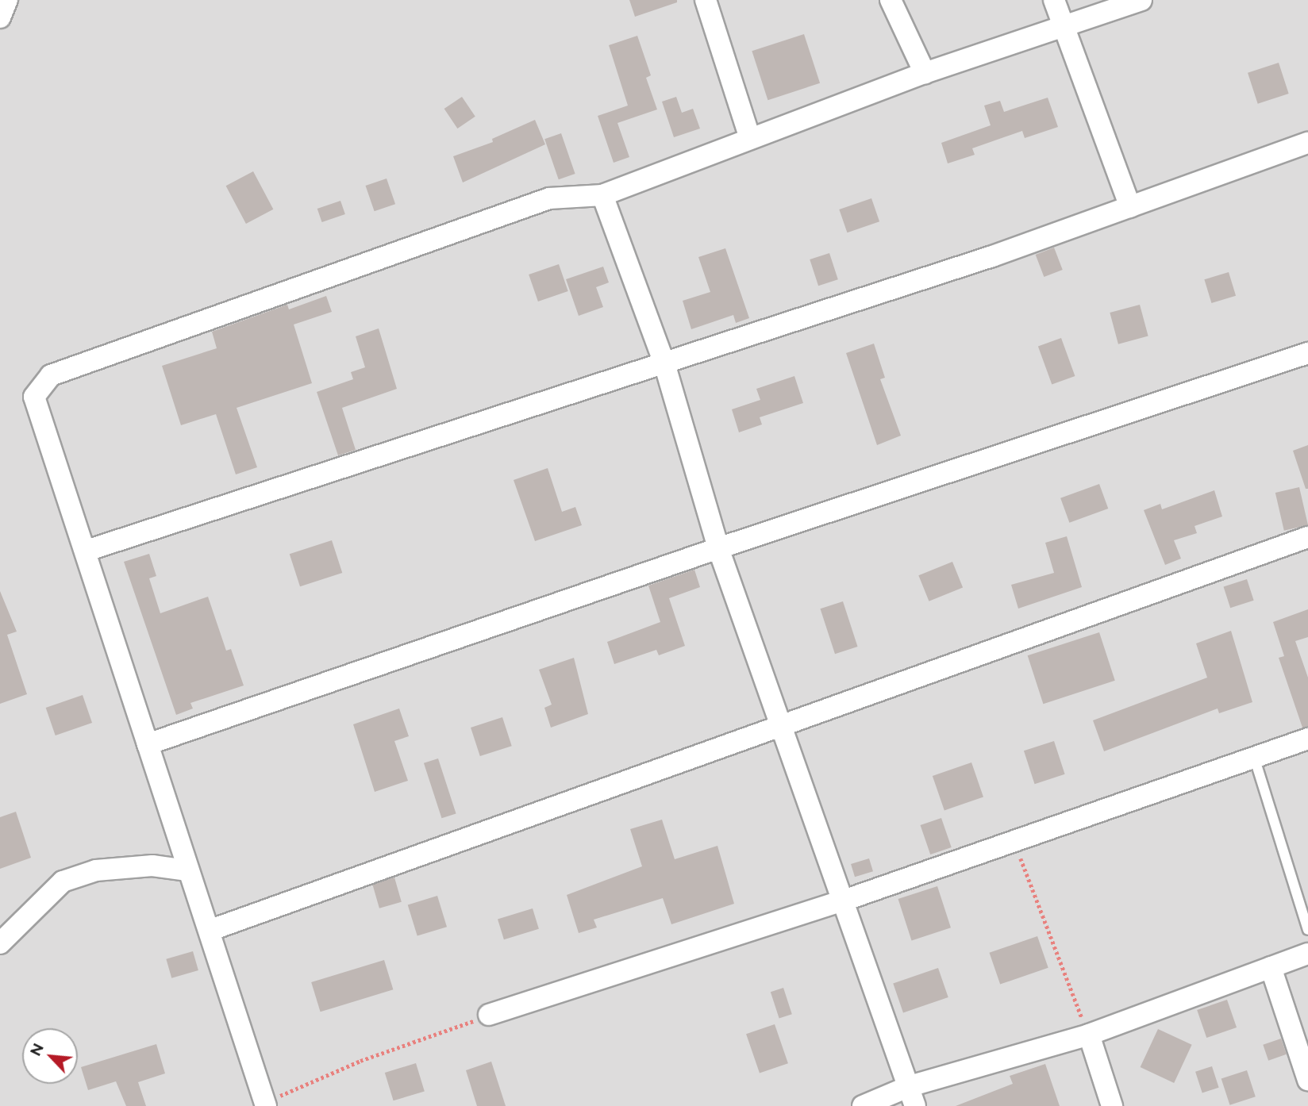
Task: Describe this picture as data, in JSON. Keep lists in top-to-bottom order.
{
  "north": "top left"
}
